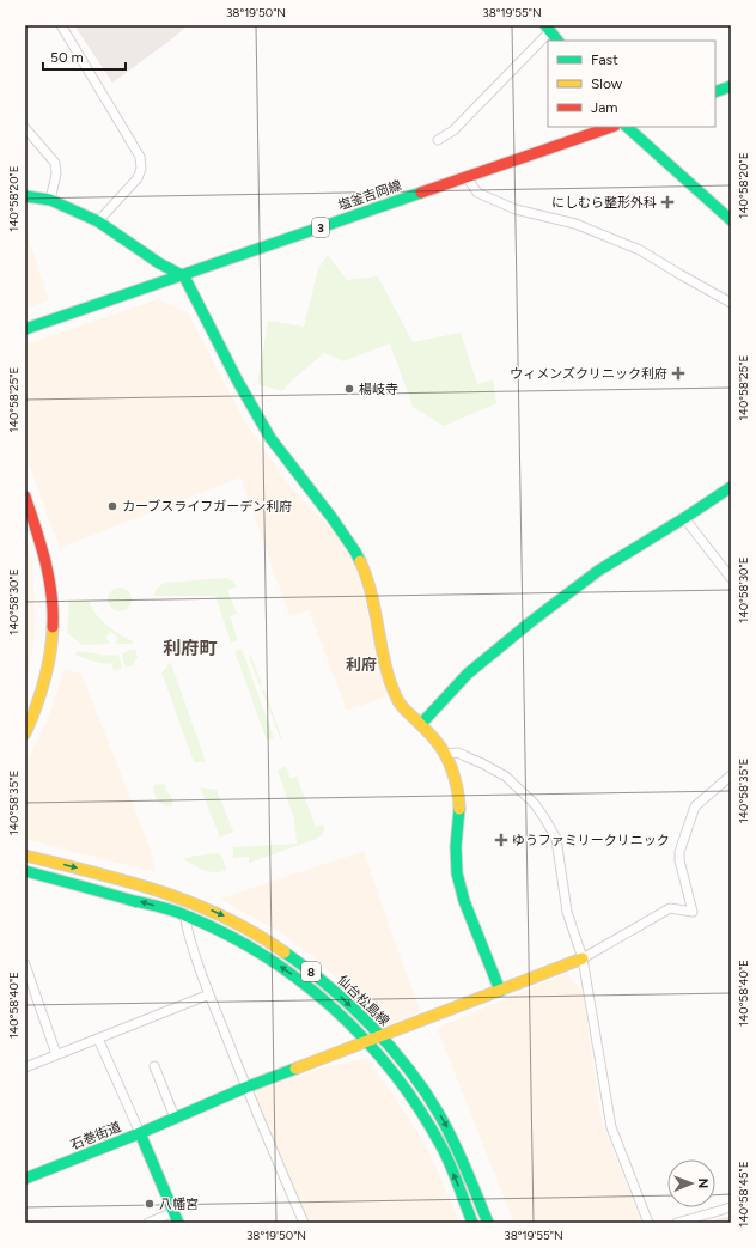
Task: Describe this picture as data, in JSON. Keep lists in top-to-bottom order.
{
  "streets": {
    "street": [
      "塩釜吉岡線",
      "3",
      "8",
      "仙台松島線",
      "石巻街道"
    ]
  },
  "districts": ["利府町", "利府"],
  "places": {
    "health": ["にしむら整形外科", "ウィメンズクリニック利府", "ゆうファミリークリニック"],
    "other": ["楊岐寺", "カーブスライフガーデン利府", "八幡宮"]
  },
  "legend": ["Fast", "Slow", "Jam"],
  "scale_bar": "50 m",
  "north": "right",
  "coordinates": [
    "38°19'50\"N",
    "38°19'55\"N",
    "140°58'20\"E",
    "140°58'25\"E",
    "140°58'30\"E",
    "140°58'35\"E",
    "140°58'40\"E",
    "140°58'45\"E"
  ]
}
